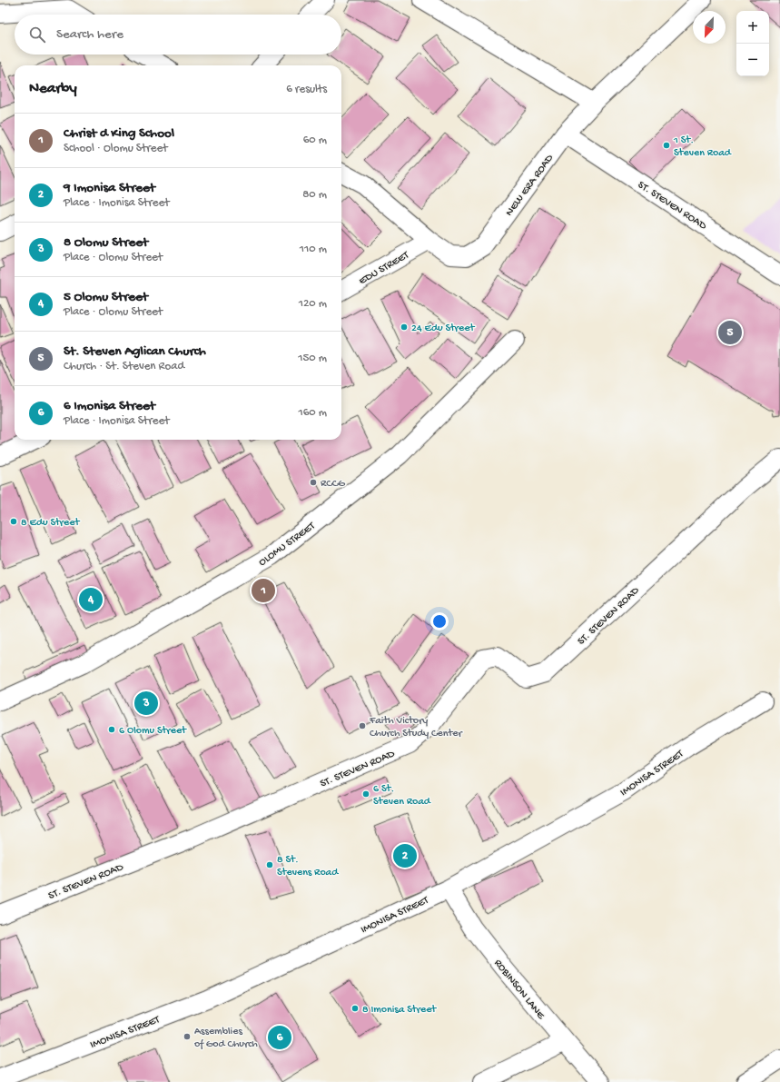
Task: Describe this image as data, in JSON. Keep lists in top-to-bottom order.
{
  "streets": {
    "street": [
      "NEW ERA ROAD",
      "ST. STEVEN ROAD",
      "EDU STREET",
      "OLOMU STREET",
      "IMONISA STREET",
      "ROBINSON LANE"
    ]
  },
  "crossings": [
    ["NEW ERA ROAD", "ST. STEVEN ROAD"],
    ["NEW ERA ROAD", "EDU STREET"],
    ["IMONISA STREET", "ROBINSON LANE"]
  ],
  "places": [
    "1 St. Steven Road",
    "24 Edu Street",
    "RCCG",
    "8 Edu Street",
    "Faith Victory Church Study Center",
    "6 Olomu Street",
    "6 St. Steven Road",
    "8 St. Stevens Road",
    "8 Imonisa Street",
    "Assemblies of God Church"
  ],
  "north": "bottom left",
  "page": {
    "map_buttons": ["+", "−"],
    "search": "Search here",
    "heading": ["Nearby", "6 results"],
    "list": [
      {
        "mark": "1",
        "name": "Christ d King School",
        "note": "School · Olomu Street",
        "value": "60 m"
      },
      {
        "mark": "2",
        "name": "9 Imonisa Street",
        "note": "Place · Imonisa Street",
        "value": "80 m"
      },
      {
        "mark": "3",
        "name": "8 Olomu Street",
        "note": "Place · Olomu Street",
        "value": "110 m"
      },
      {
        "mark": "4",
        "name": "5 Olomu Street",
        "note": "Place · Olomu Street",
        "value": "120 m"
      },
      {
        "mark": "5",
        "name": "St. Steven Aglican Church",
        "note": "Church · St. Steven Road",
        "value": "150 m"
      },
      {
        "mark": "6",
        "name": "6 Imonisa Street",
        "note": "Place · Imonisa Street",
        "value": "160 m"
      }
    ],
    "pins": [
      "5",
      "1",
      "4",
      "3",
      "2",
      "6"
    ]
  }
}
